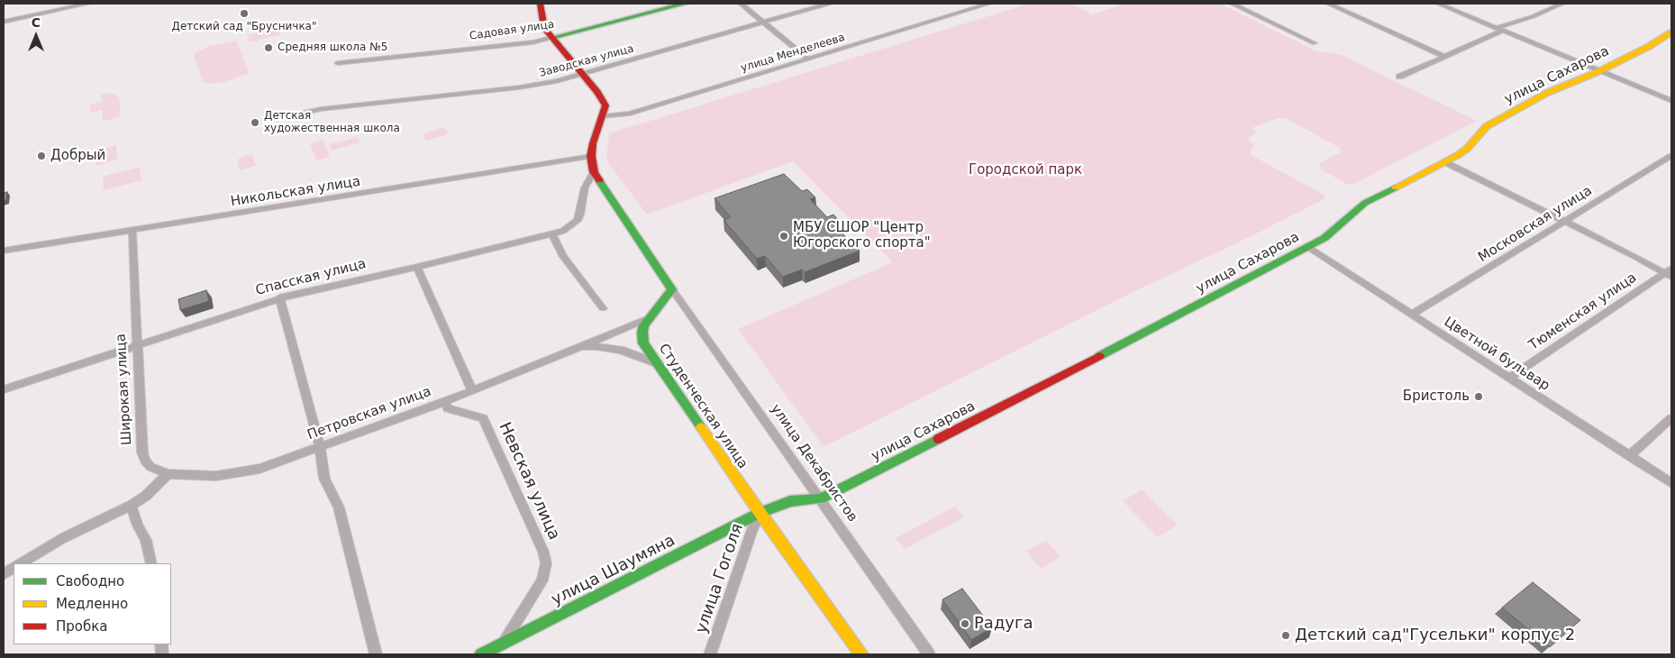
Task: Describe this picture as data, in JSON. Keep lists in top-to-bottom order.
{
  "streets": {
    "street": [
      "Садовая улица",
      "улица Менделеева",
      "Заводская улица",
      "улица Сахарова",
      "Никольская улица",
      "Московская улица",
      "Спасская улица",
      "Тюменская улица",
      "Цветной бульвар",
      "Широкая улица",
      "Студенческая улица",
      "Петровская улица",
      "улица Декабристов",
      "Невская улица",
      "улица Шаумяна",
      "улица Гоголя"
    ]
  },
  "crossings": [
    ["улица Сахарова", "Цветной бульвар"],
    ["улица Сахарова", "улица Декабристов"],
    ["улица Сахарова", "улица Шаумяна"],
    ["Никольская улица", "Широкая улица"],
    ["Московская улица", "Цветной бульвар"],
    ["Спасская улица", "Широкая улица"],
    ["Тюменская улица", "Цветной бульвар"],
    ["Широкая улица", "Петровская улица"],
    ["Студенческая улица", "Петровская улица"],
    ["Студенческая улица", "улица Декабристов"],
    ["Студенческая улица", "улица Шаумяна"],
    ["Студенческая улица", "улица Гоголя"],
    ["Петровская улица", "Невская улица"],
    ["улица Декабристов", "улица Шаумяна"],
    ["Невская улица", "улица Шаумяна"],
    ["улица Шаумяна", "улица Гоголя"]
  ],
  "parks": ["Городской парк"],
  "places": [
    "Детский сад \"Брусничка\"",
    "Средняя школа №5",
    "Детская художественная школа",
    "Добрый",
    "МБУ СШОР \"Центр Югорского спорта\"",
    "Бристоль",
    "Радуга",
    "Детский сад\"Гусельки\" корпус 2"
  ],
  "legend": ["Свободно", "Медленно", "Пробка"],
  "north": "top"
}
